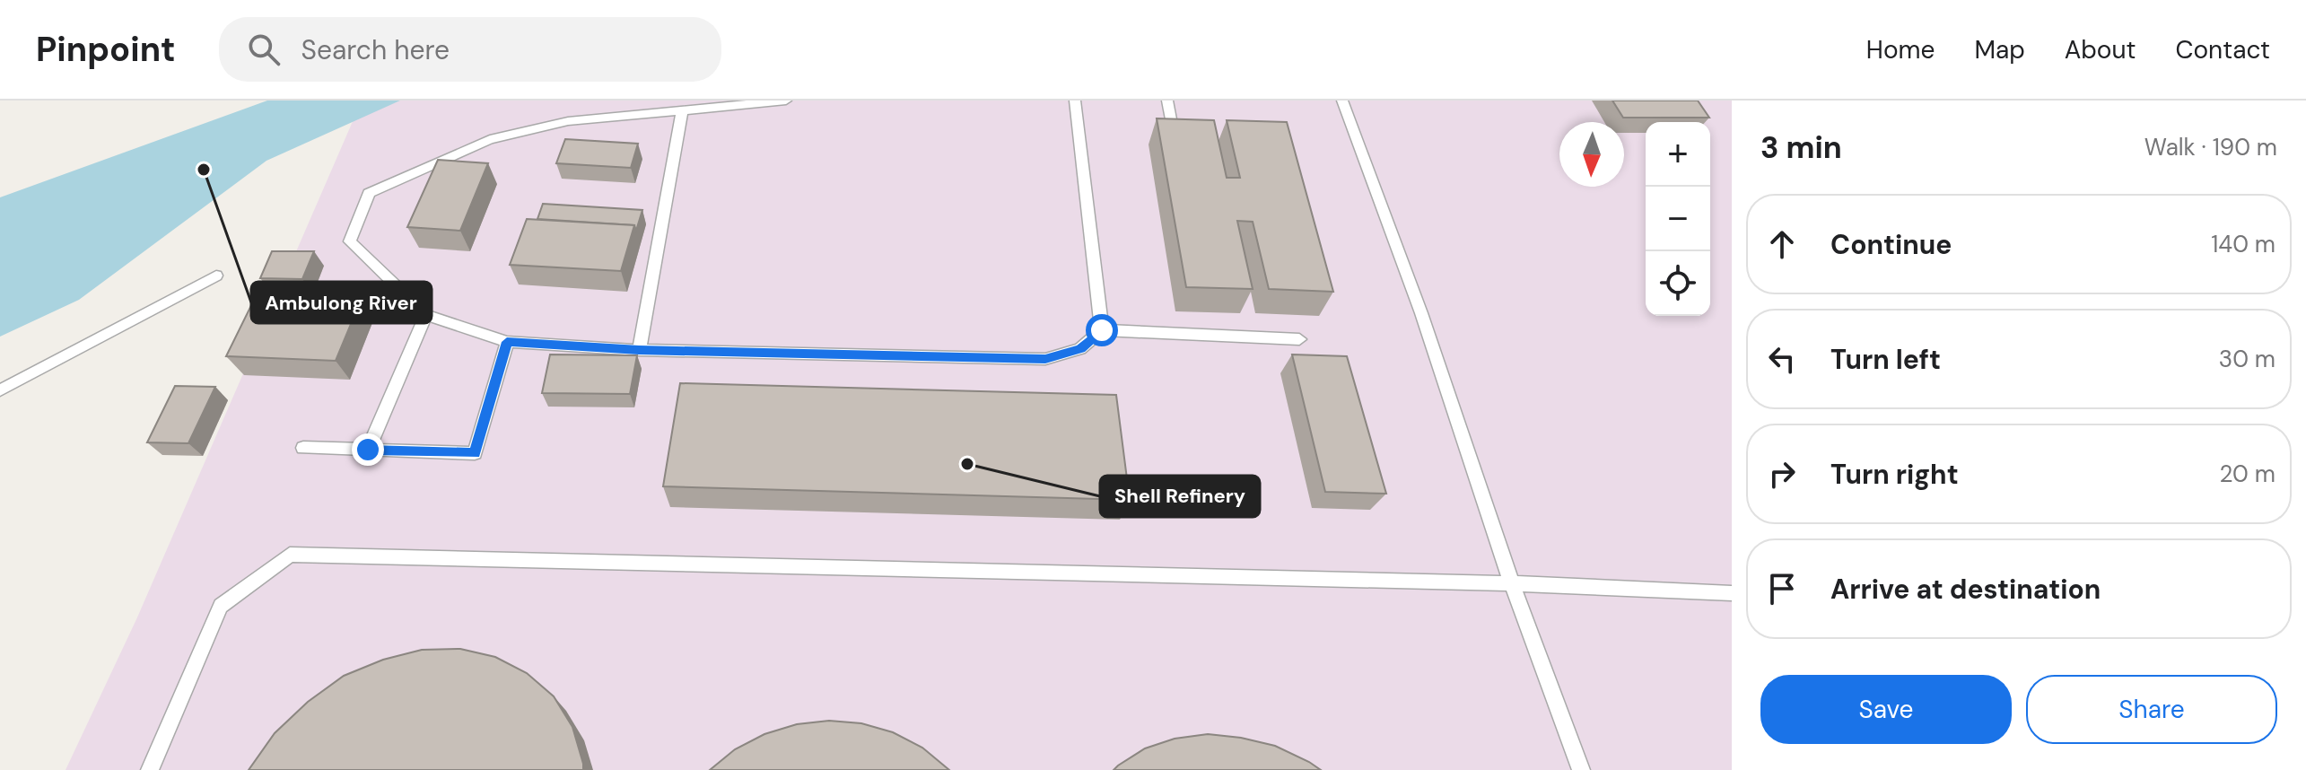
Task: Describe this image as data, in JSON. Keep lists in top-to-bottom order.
{
  "places": ["Ambulong River", "Shell Refinery"],
  "north": "bottom",
  "page": {
    "header": "Pinpoint",
    "search": "Search here",
    "nav": [
      "Home",
      "Map",
      "About",
      "Contact"
    ],
    "heading": ["3 min", "Walk · 190 m"],
    "map_buttons": ["+", "−"],
    "list": [
      ["Continue", "140 m"],
      ["Turn left", "30 m"],
      ["Turn right", "20 m"],
      "Arrive at destination"
    ],
    "buttons": ["Save", "Share"]
  }
}
